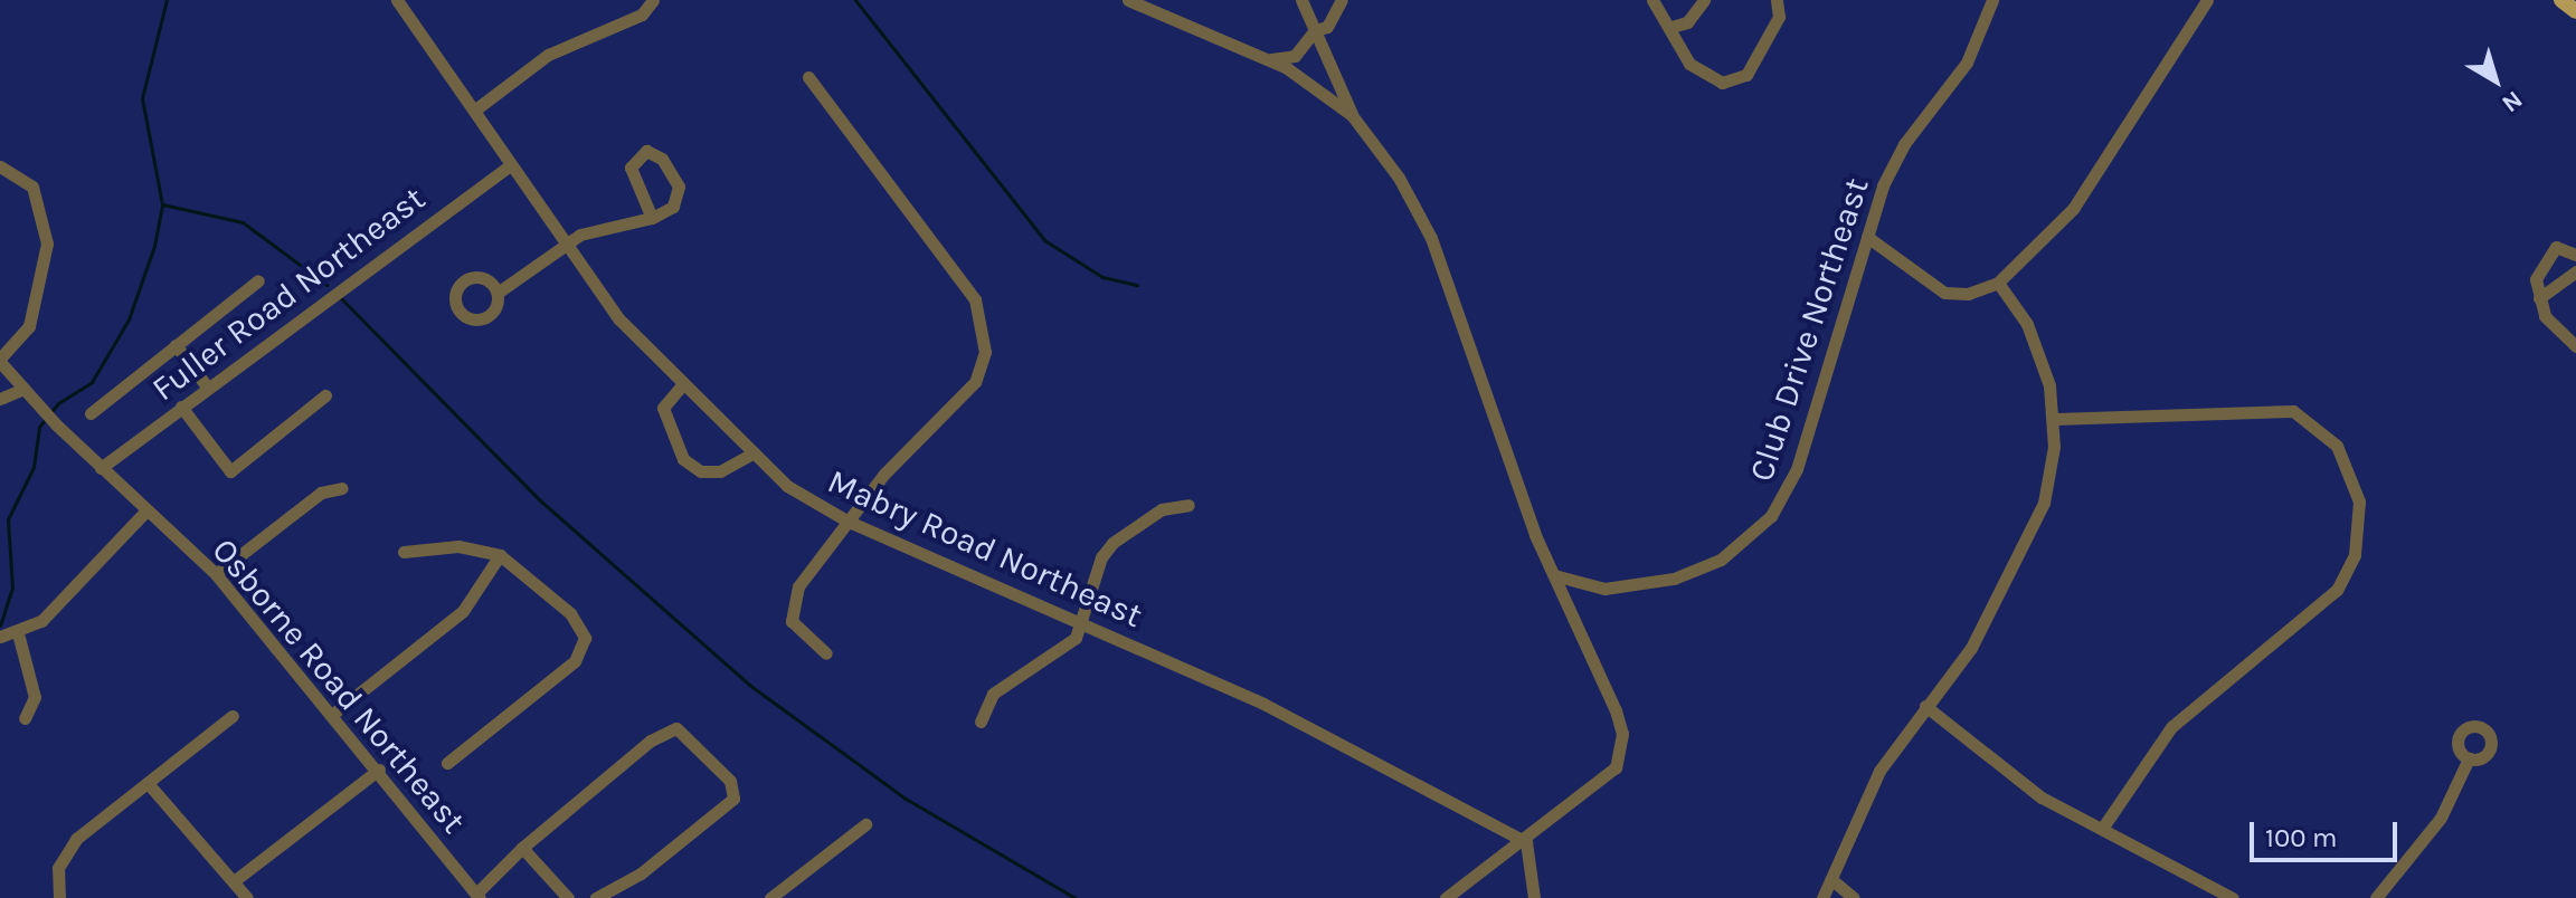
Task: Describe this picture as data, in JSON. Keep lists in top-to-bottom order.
{
  "streets": {
    "street": [
      "Fuller Road Northeast",
      "Club Drive Northeast",
      "Mabry Road Northeast",
      "Osborne Road Northeast"
    ]
  },
  "crossings": [
    ["Fuller Road Northeast", "Mabry Road Northeast"],
    ["Fuller Road Northeast", "Osborne Road Northeast"]
  ],
  "scale_bar": "100 m",
  "north": "bottom right"
}
